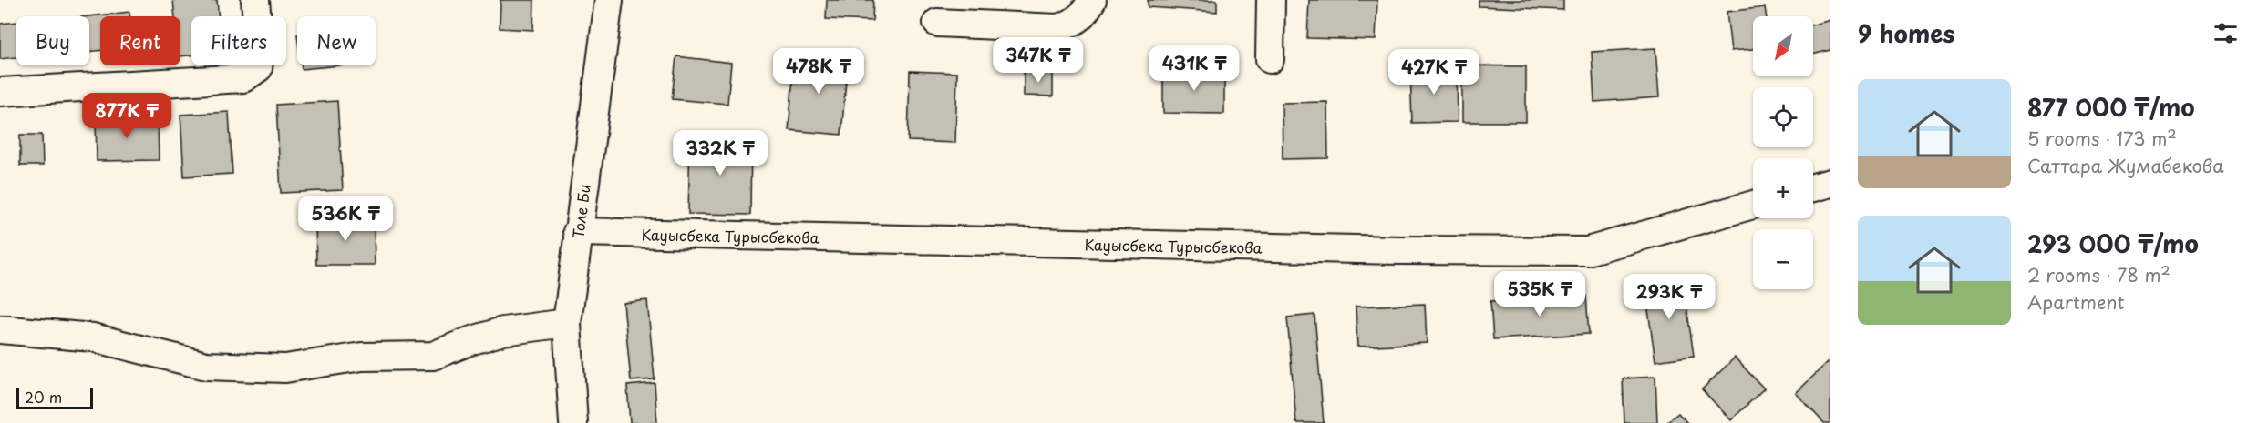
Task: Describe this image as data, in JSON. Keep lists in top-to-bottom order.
{
  "streets": {
    "street": ["Толе Би", "Кауысбека Турысбекова"]
  },
  "crossings": [
    ["Толе Би", "Кауысбека Турысбекова"]
  ],
  "scale_bar": "20 m",
  "north": "bottom left",
  "page": {
    "heading": "9 homes",
    "map_buttons": ["+", "−"],
    "chip": [
      "Buy",
      "Rent",
      "Filters",
      "New"
    ],
    "price": [
      "347K ₸",
      "431K ₸",
      "478K ₸",
      "427K ₸",
      "877K ₸",
      "332K ₸",
      "536K ₸",
      "535K ₸",
      "293K ₸"
    ],
    "list": [
      {
        "name": "877 000 ₸/mo",
        "note": "5 rooms · 173 m² · Саттара Жумабекова"
      },
      {
        "name": "293 000 ₸/mo",
        "note": "2 rooms · 78 m² · Apartment"
      }
    ],
    "scale": "20 m"
  }
}
